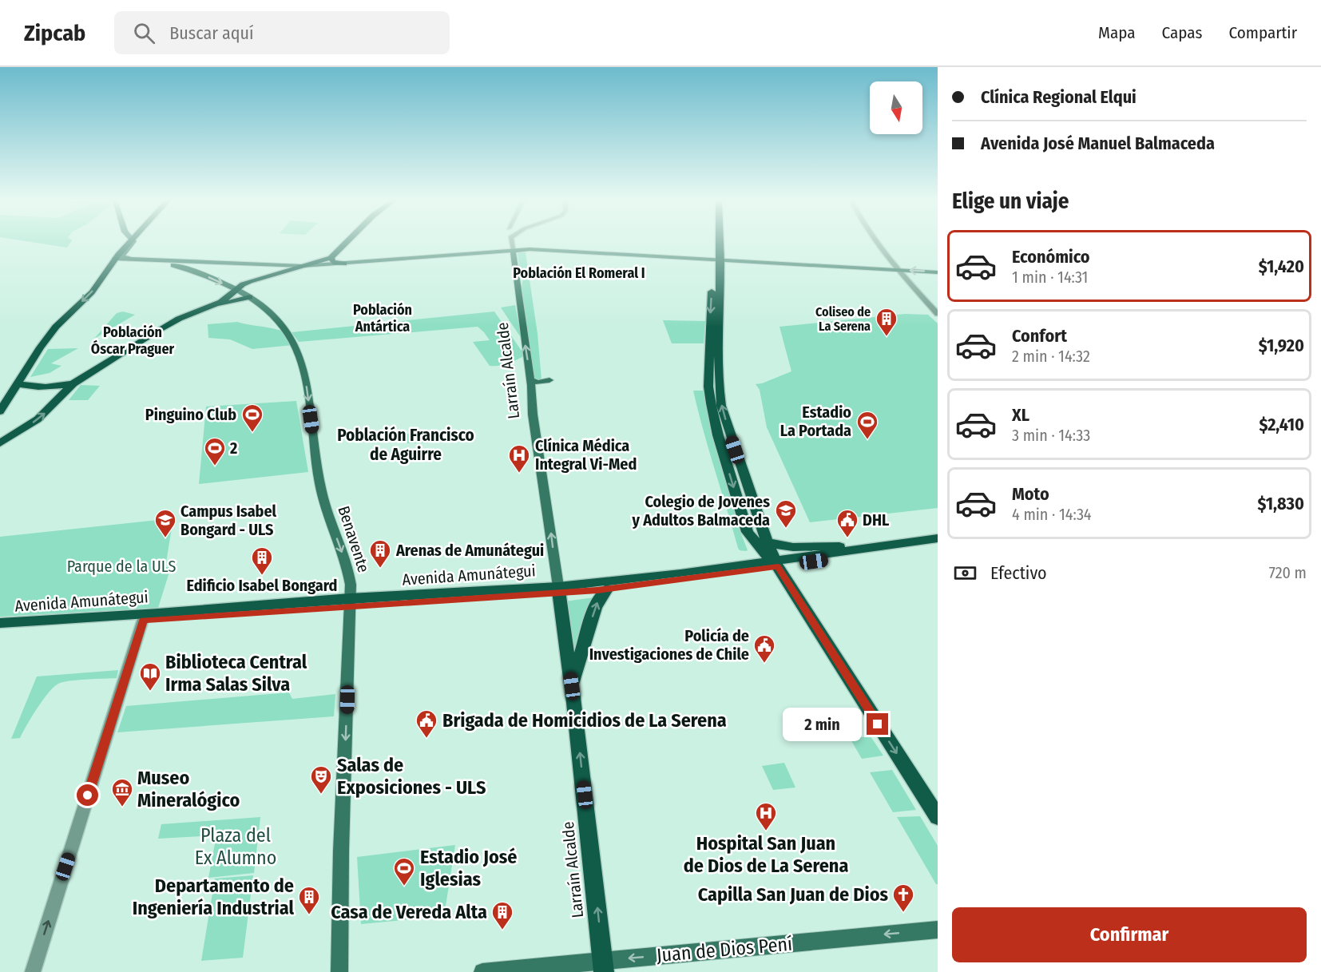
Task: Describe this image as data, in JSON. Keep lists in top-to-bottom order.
{
  "streets": {
    "main road": [
      "Larraín Alcalde",
      "Benavente",
      "Avenida Amunátegui",
      "Juan de Dios Pení"
    ]
  },
  "crossings": [
    ["Larraín Alcalde", "Avenida Amunátegui"],
    ["Larraín Alcalde", "Juan de Dios Pení"],
    ["Benavente", "Avenida Amunátegui"]
  ],
  "one_way": ["Larraín Alcalde", "Benavente", "Juan de Dios Pení"],
  "districts": [
    "Población El Romeral I",
    "Población Antártica",
    "Población Óscar Praguer",
    "Población Francisco de Aguirre"
  ],
  "parks": ["Parque de la ULS", "Plaza del Ex Alumno"],
  "places": {
    "building": [
      "Coliseo de La Serena",
      "Arenas de Amunátegui",
      "Edificio Isabel Bongard",
      "Departamento de Ingeniería Industrial",
      "Casa de Vereda Alta"
    ],
    "sports": [
      "Pinguino Club",
      "Estadio La Portada",
      "2",
      "Estadio José Iglesias"
    ],
    "hospital": ["Clínica Médica Integral Vi-Med", "Hospital San Juan de Dios de La Serena"],
    "school or university": ["Colegio de Jovenes y Adultos Balmaceda", "Campus Isabel Bongard - ULS"],
    "public building": ["DHL", "Policía de Investigaciones de Chile", "Brigada de Homicidios de La Serena"],
    "library": ["Biblioteca Central Irma Salas Silva"],
    "theatre": ["Salas de Exposiciones - ULS"],
    "museum": ["Museo Mineralógico"],
    "church": ["Capilla San Juan de Dios"]
  },
  "north": "bottom",
  "page": {
    "header": "Zipcab",
    "search": "Buscar aquí",
    "nav": ["Mapa", "Capas", "Compartir"],
    "banner": ["Clínica Regional Elqui", "Avenida José Manuel Balmaceda"],
    "heading": "Elige un viaje",
    "list": [
      {
        "name": "Económico",
        "note": "1 min · 14:31",
        "value": "$1,420"
      },
      {
        "name": "Confort",
        "note": "2 min · 14:32",
        "value": "$1,920"
      },
      {
        "name": "XL",
        "note": "3 min · 14:33",
        "value": "$2,410"
      },
      {
        "name": "Moto",
        "note": "4 min · 14:34",
        "value": "$1,830"
      }
    ],
    "pay": ["Efectivo", "720 m"],
    "bubble": "2 min",
    "buttons": "Confirmar"
  }
}
